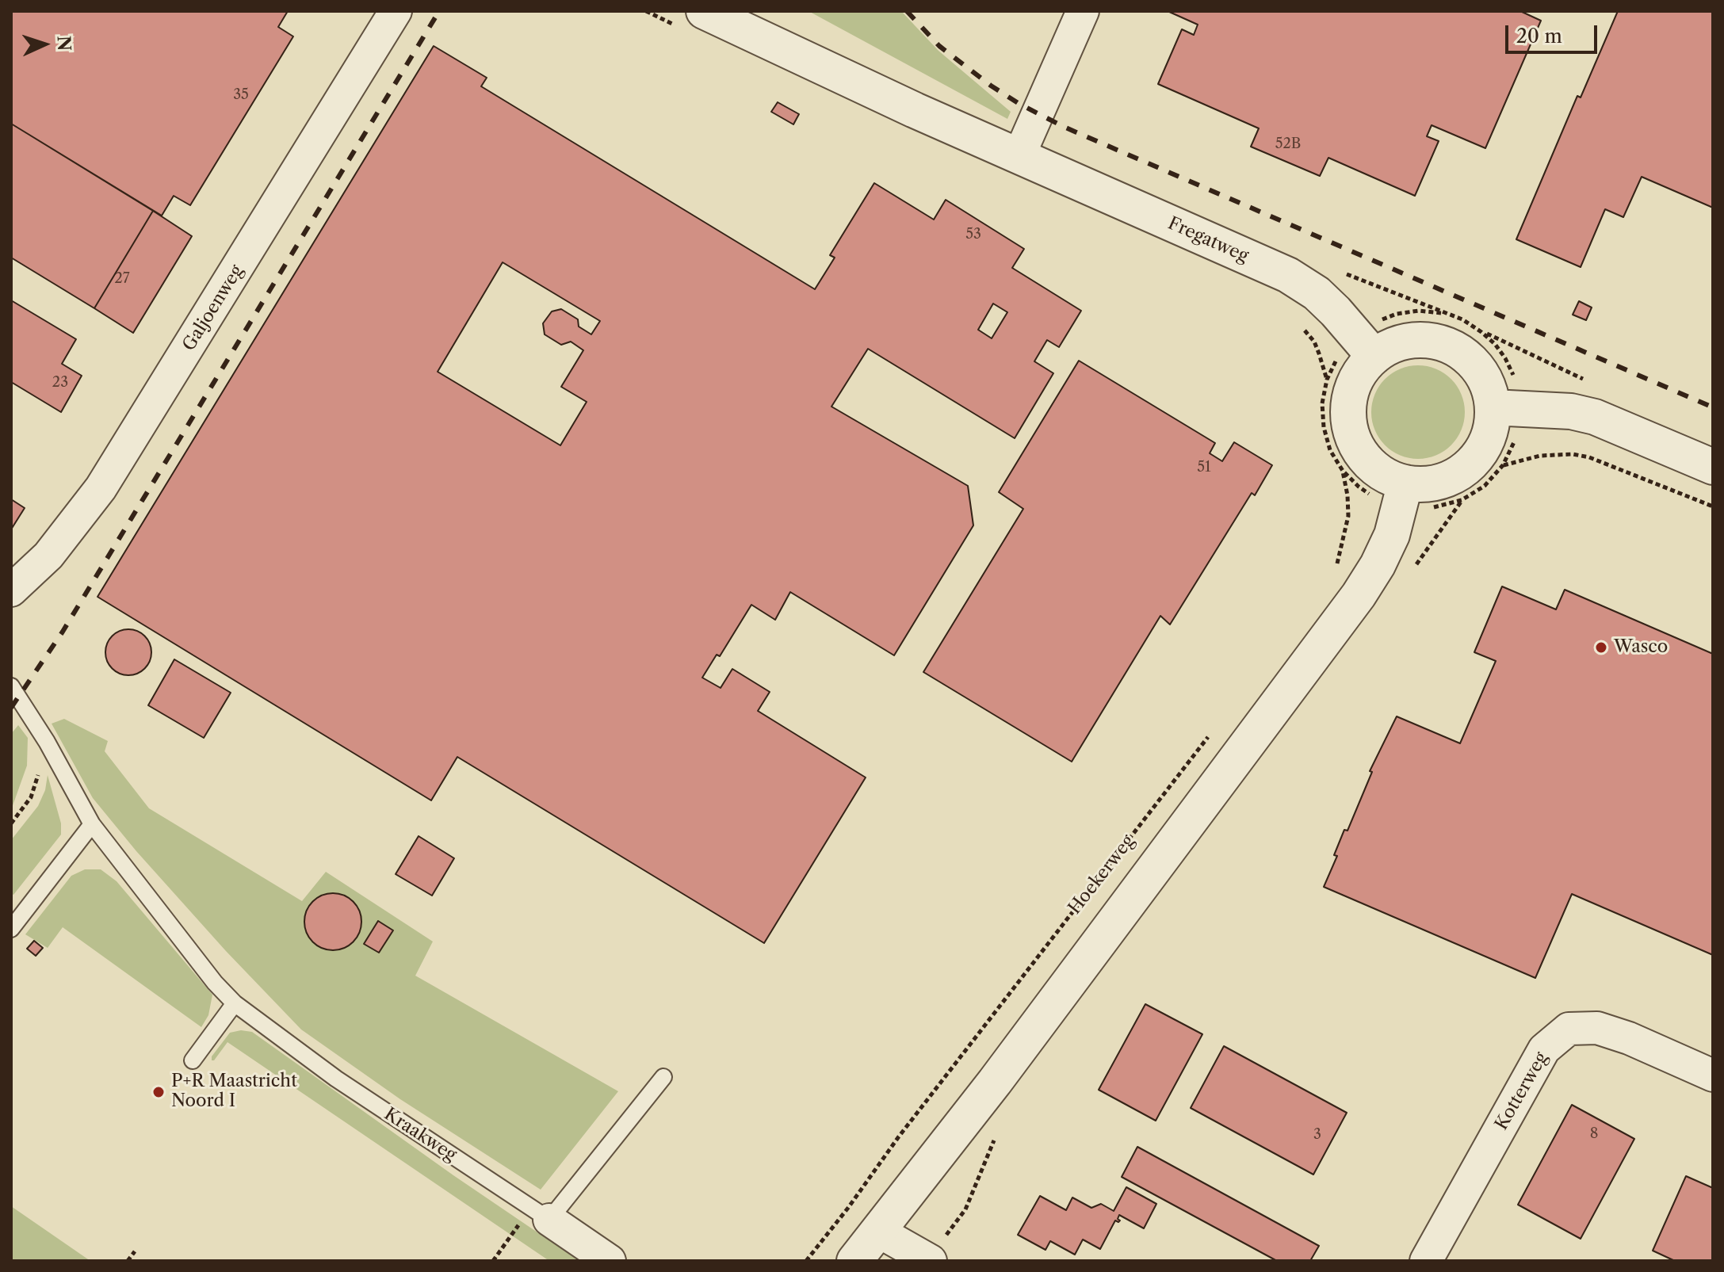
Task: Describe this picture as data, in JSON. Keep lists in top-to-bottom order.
{
  "streets": {
    "street": [
      "Fregatweg",
      "Galjoenweg",
      "Kotterweg",
      "Kraakweg"
    ],
    "path": ["Hoekerweg"]
  },
  "places": ["Wasco", "P+R Maastricht Noord I"],
  "house_numbers": [
    "35",
    "52B",
    "53",
    "27",
    "23",
    "51",
    "8",
    "3"
  ],
  "scale_bar": "20 m",
  "north": "right"
}
